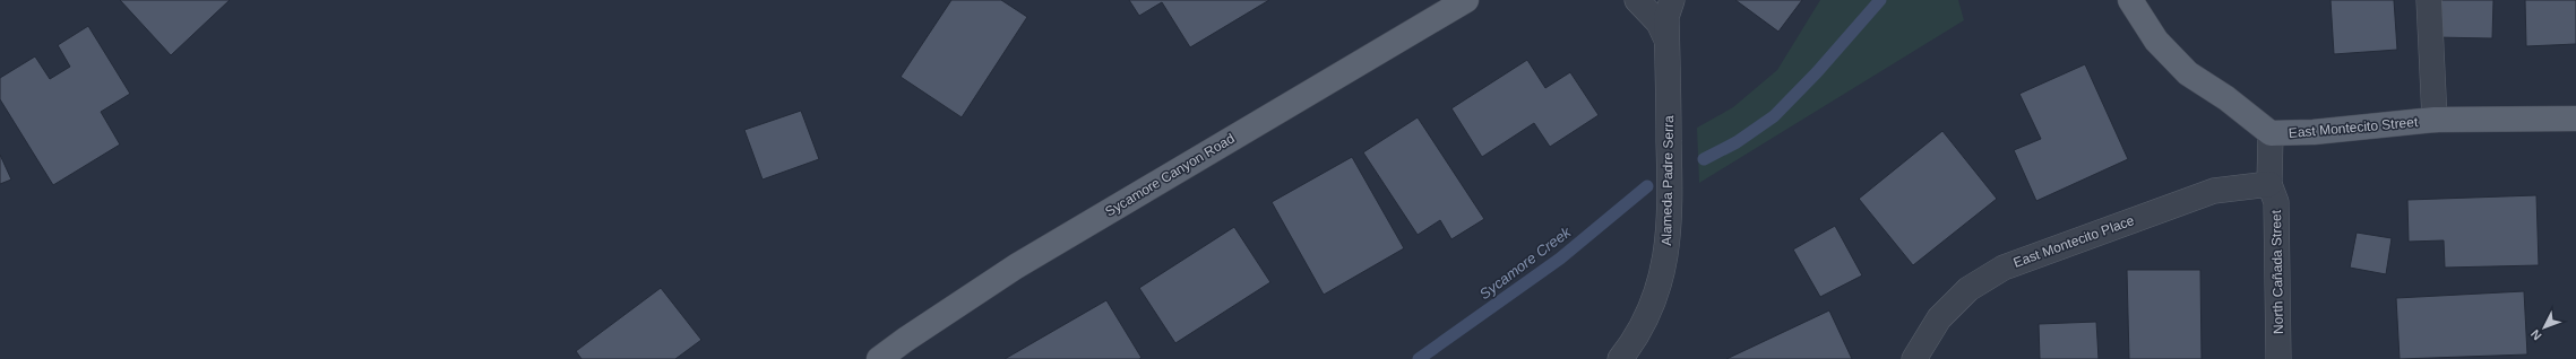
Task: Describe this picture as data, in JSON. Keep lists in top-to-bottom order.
{
  "streets": {
    "main road": ["East Montecito Street", "Sycamore Canyon Road"],
    "street": ["Alameda Padre Serra", "East Montecito Place", "North Cañada Street"]
  },
  "crossings": [
    ["East Montecito Street", "North Cañada Street"],
    ["East Montecito Place", "North Cañada Street"]
  ],
  "water": ["Sycamore Creek"],
  "north": "bottom left"
}
